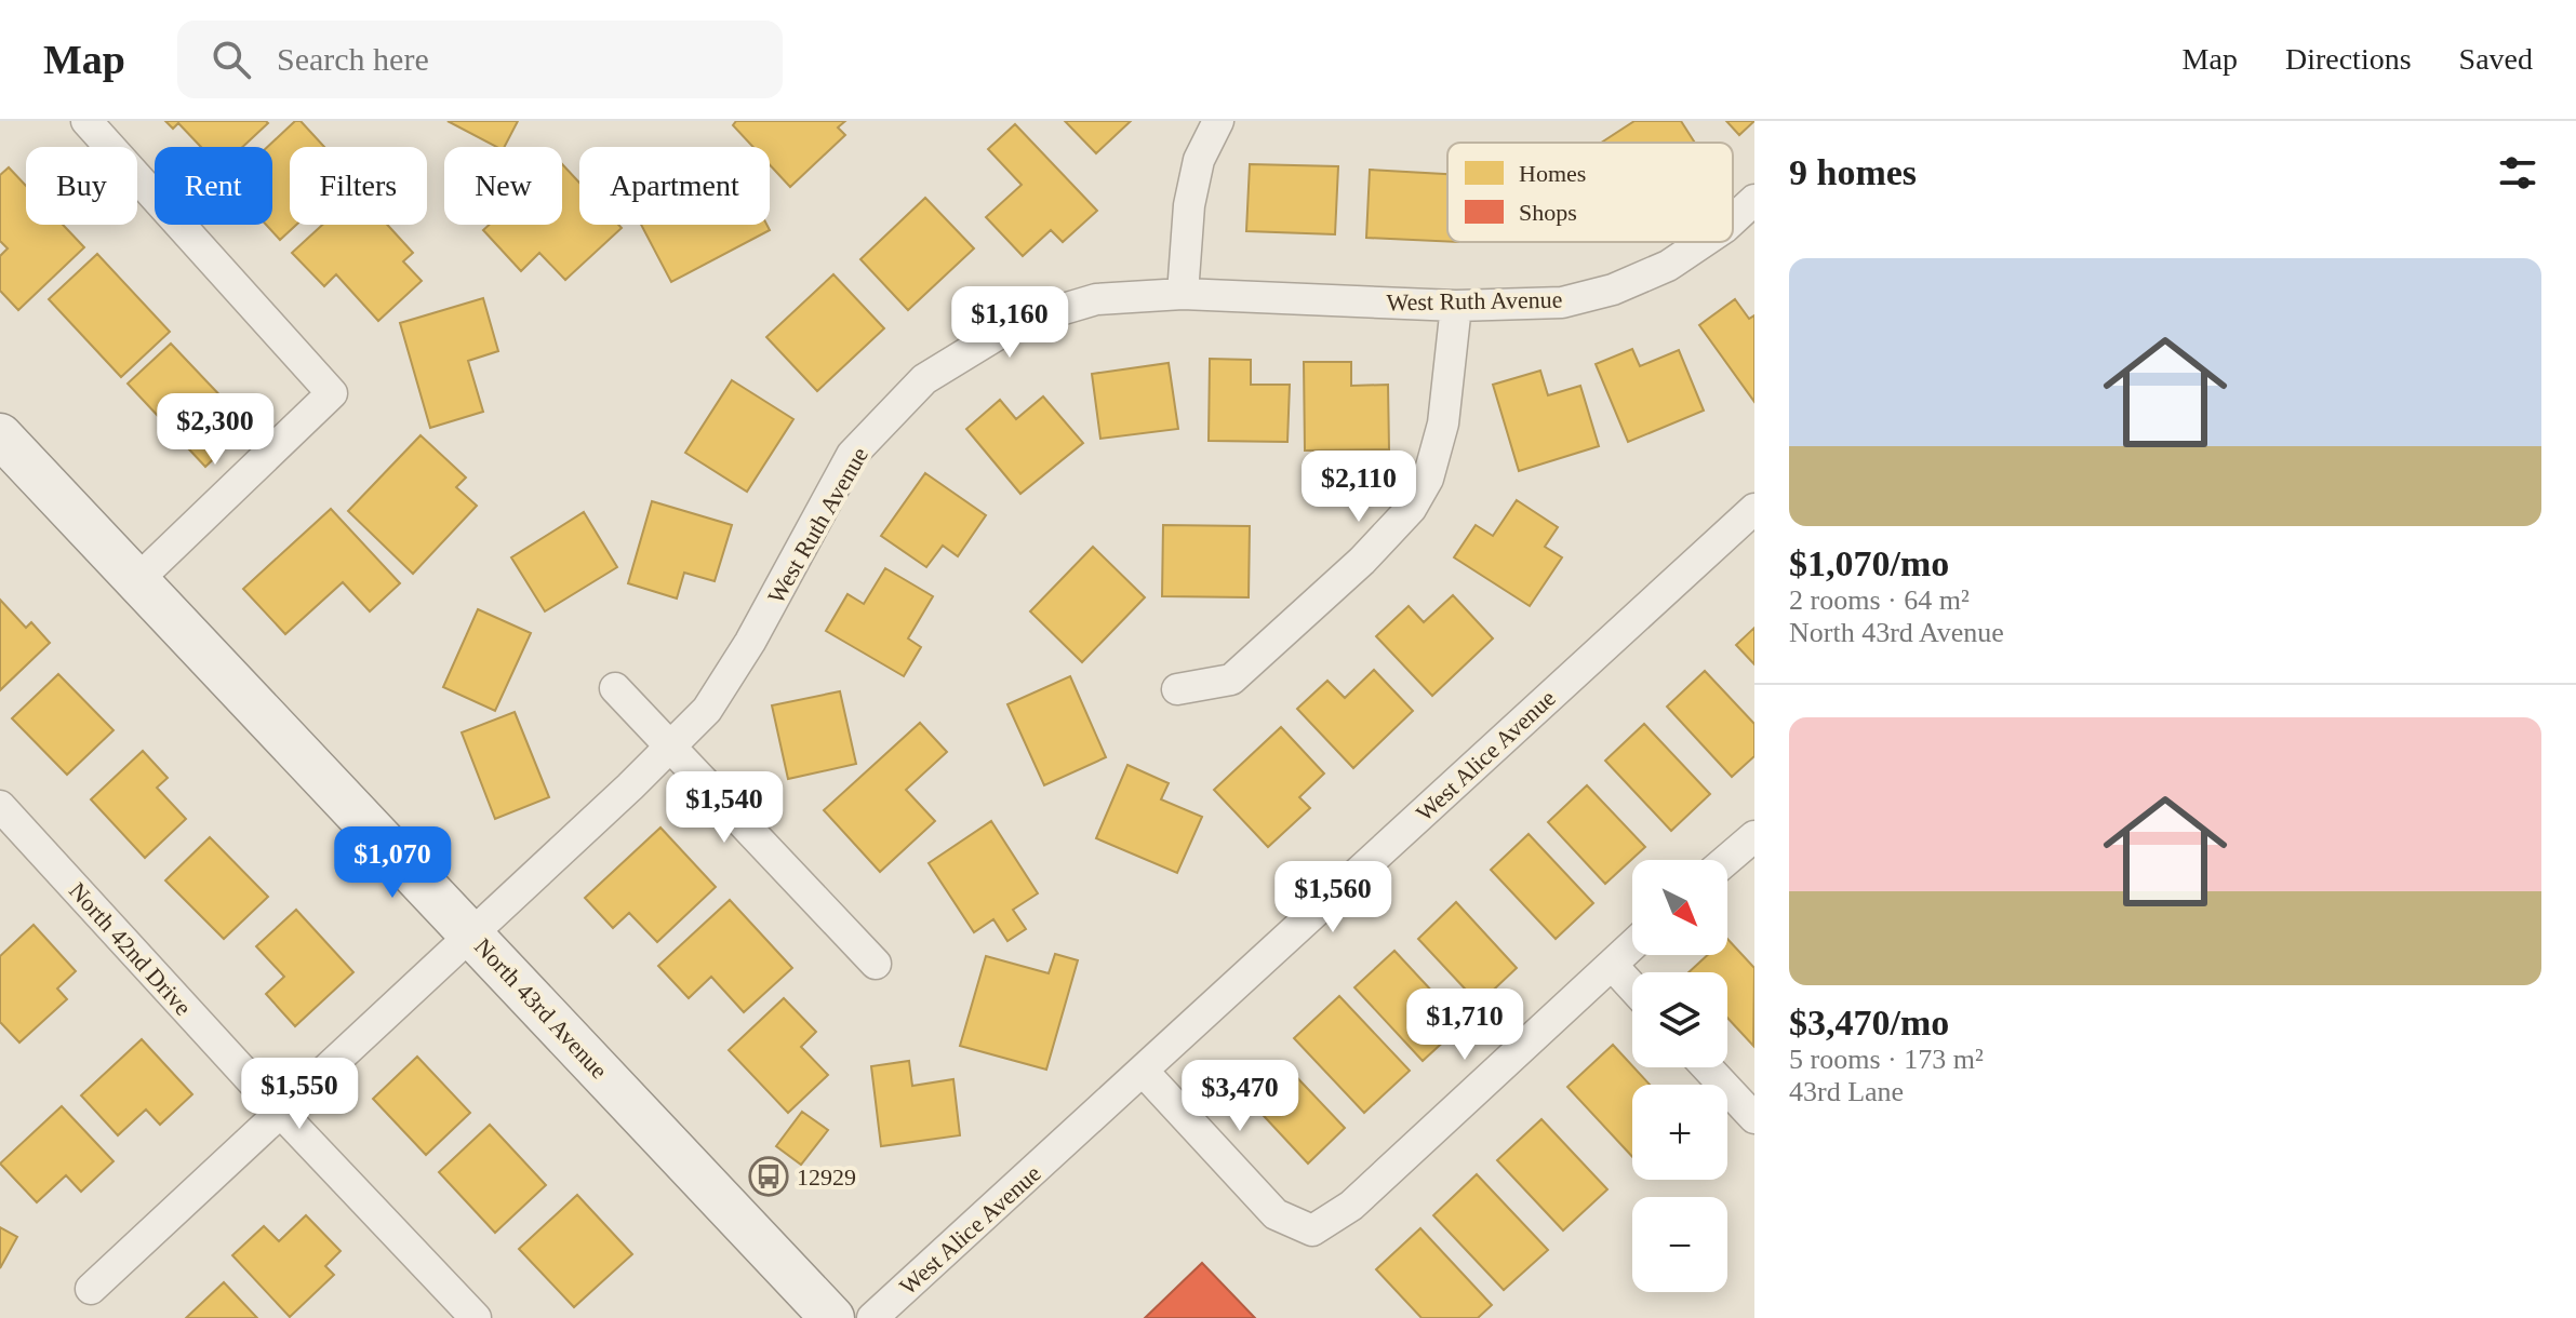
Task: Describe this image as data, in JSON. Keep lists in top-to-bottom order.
{
  "streets": {
    "main road": ["North 43rd Avenue"],
    "street": ["West Ruth Avenue", "West Alice Avenue", "North 42nd Drive"]
  },
  "crossings": [
    ["West Ruth Avenue", "North 42nd Drive"],
    ["West Ruth Avenue", "North 43rd Avenue"]
  ],
  "places": {
    "bus stop": ["12929"]
  },
  "legend": ["Homes", "Shops"],
  "north": "bottom right",
  "page": {
    "header": "Map",
    "search": "Search here",
    "nav": ["Map", "Directions", "Saved"],
    "heading": "9 homes",
    "chip": [
      "Buy",
      "Rent",
      "Filters",
      "New",
      "Apartment"
    ],
    "list": [
      {
        "name": "$1,070/mo",
        "note": "2 rooms · 64 m² · North 43rd Avenue"
      },
      {
        "name": "$3,470/mo",
        "note": "5 rooms · 173 m² · 43rd Lane"
      }
    ],
    "price": [
      "$1,160",
      "$2,300",
      "$2,110",
      "$1,540",
      "$1,070",
      "$1,560",
      "$1,710",
      "$1,550",
      "$3,470"
    ],
    "map_buttons": ["+", "−"]
  }
}
